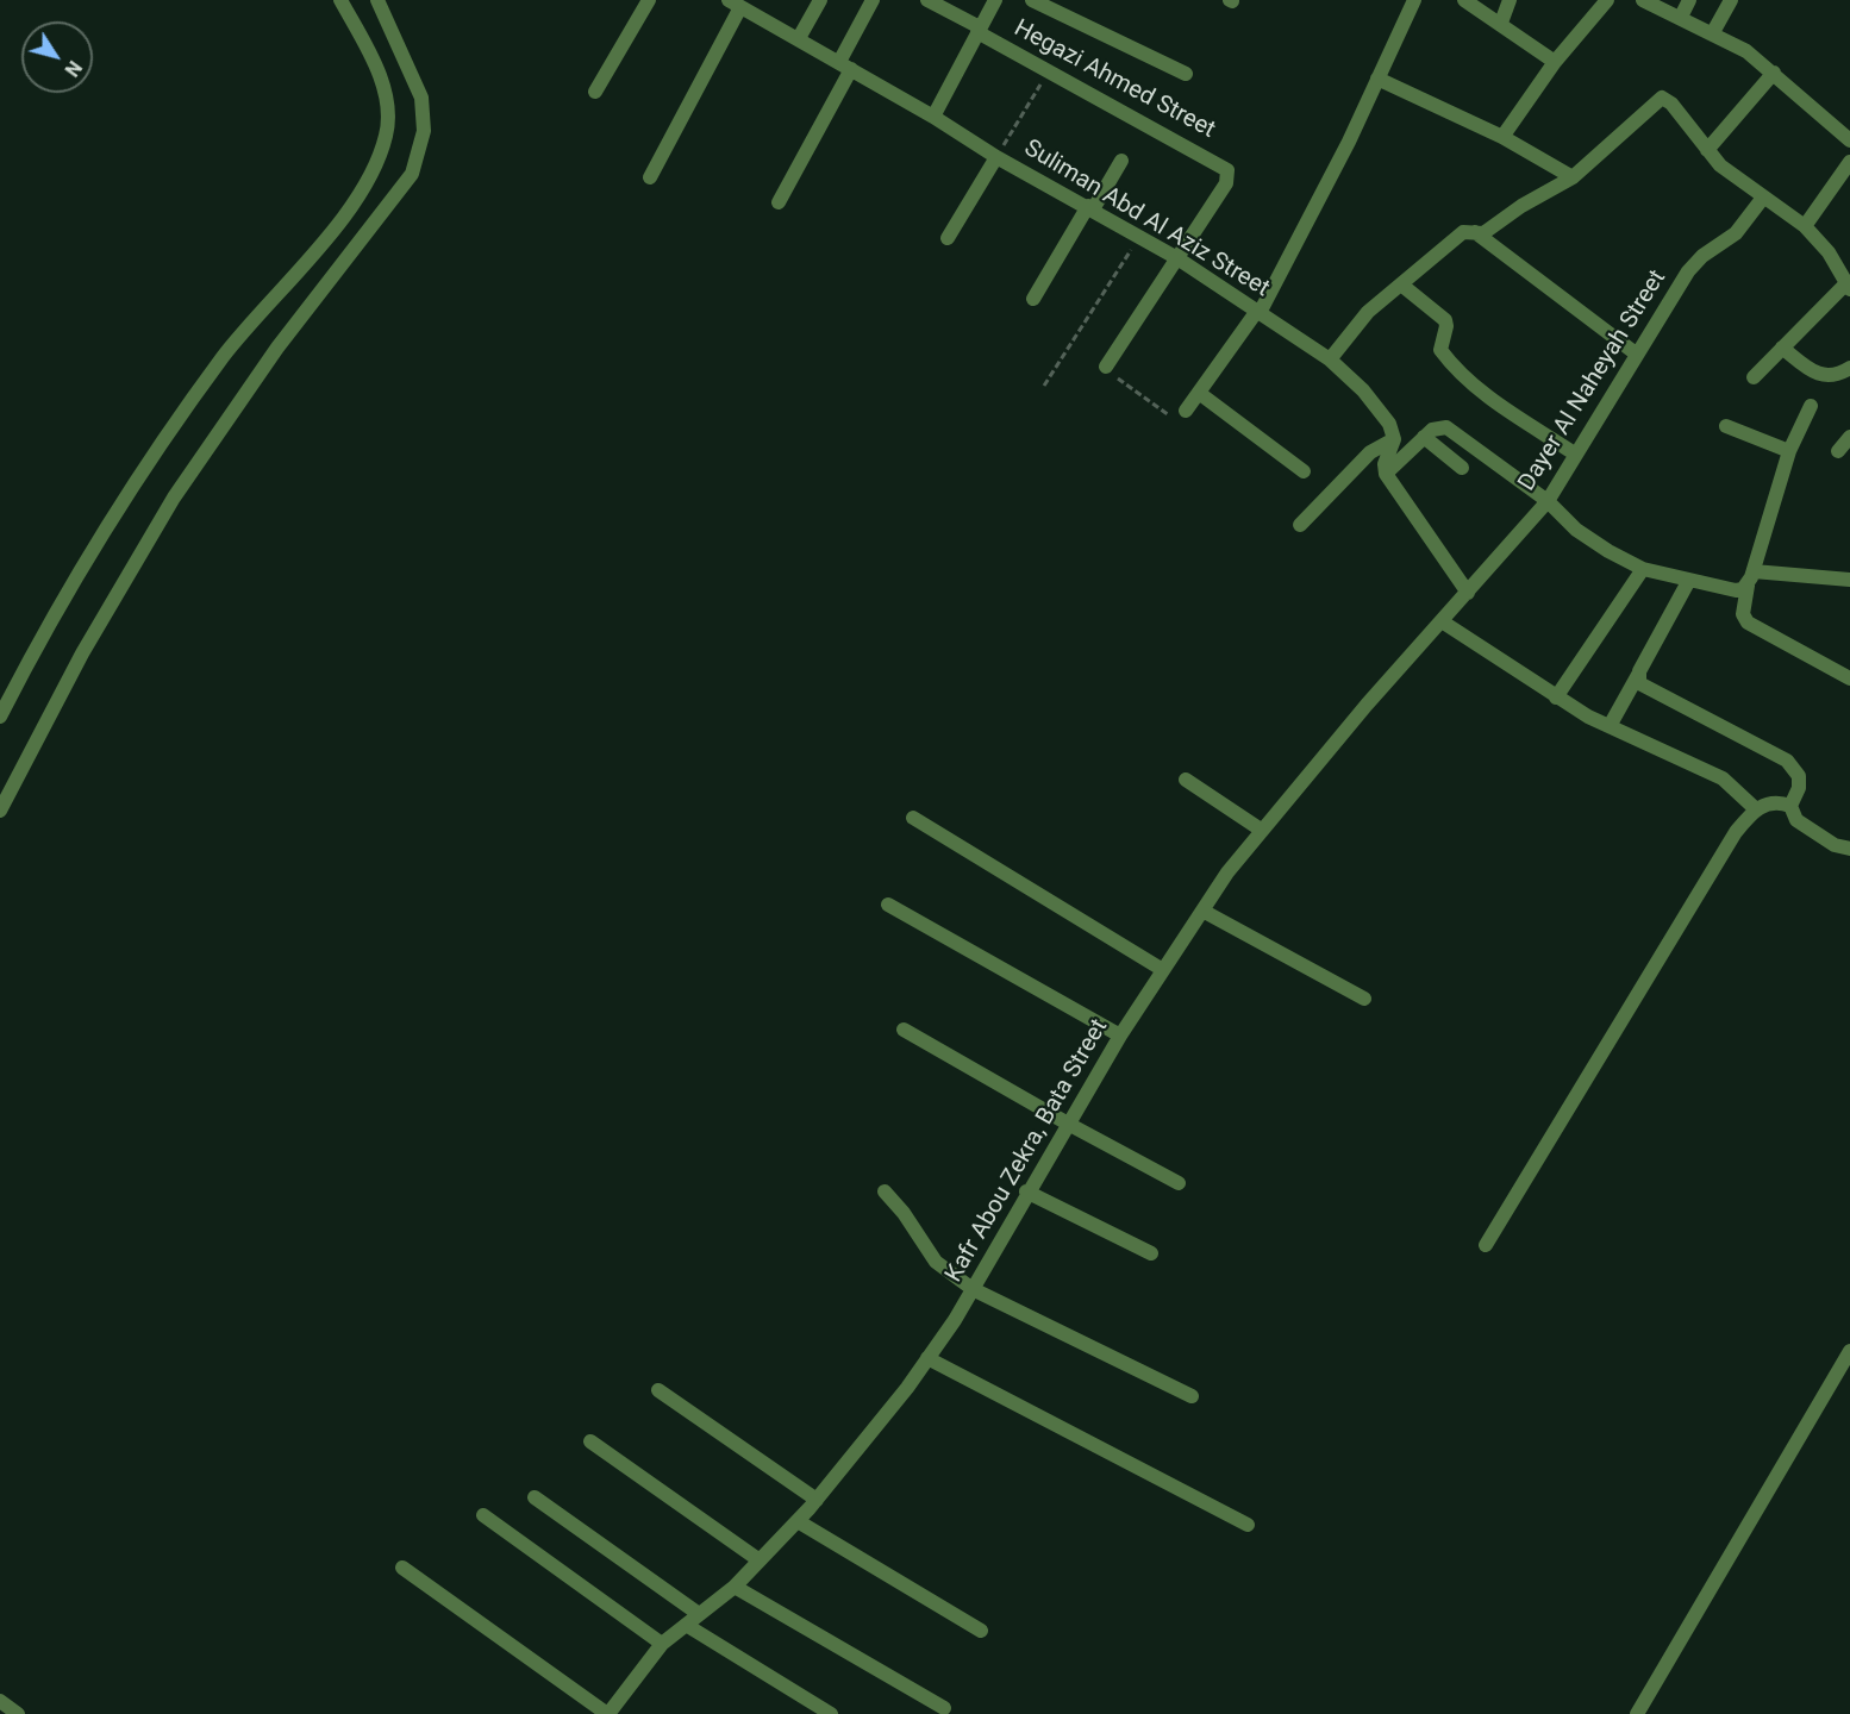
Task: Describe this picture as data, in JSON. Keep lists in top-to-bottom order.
{
  "streets": {
    "street": [
      "Hegazi Ahmed Street",
      "Suliman Abd Al Aziz Street",
      "Dayer Al Naheyah Street",
      "Kafr Abou Zekra, Bata Street"
    ]
  },
  "crossings": [
    ["Hegazi Ahmed Street", "Suliman Abd Al Aziz Street"],
    ["Dayer Al Naheyah Street", "Kafr Abou Zekra, Bata Street"]
  ],
  "north": "bottom right"
}
